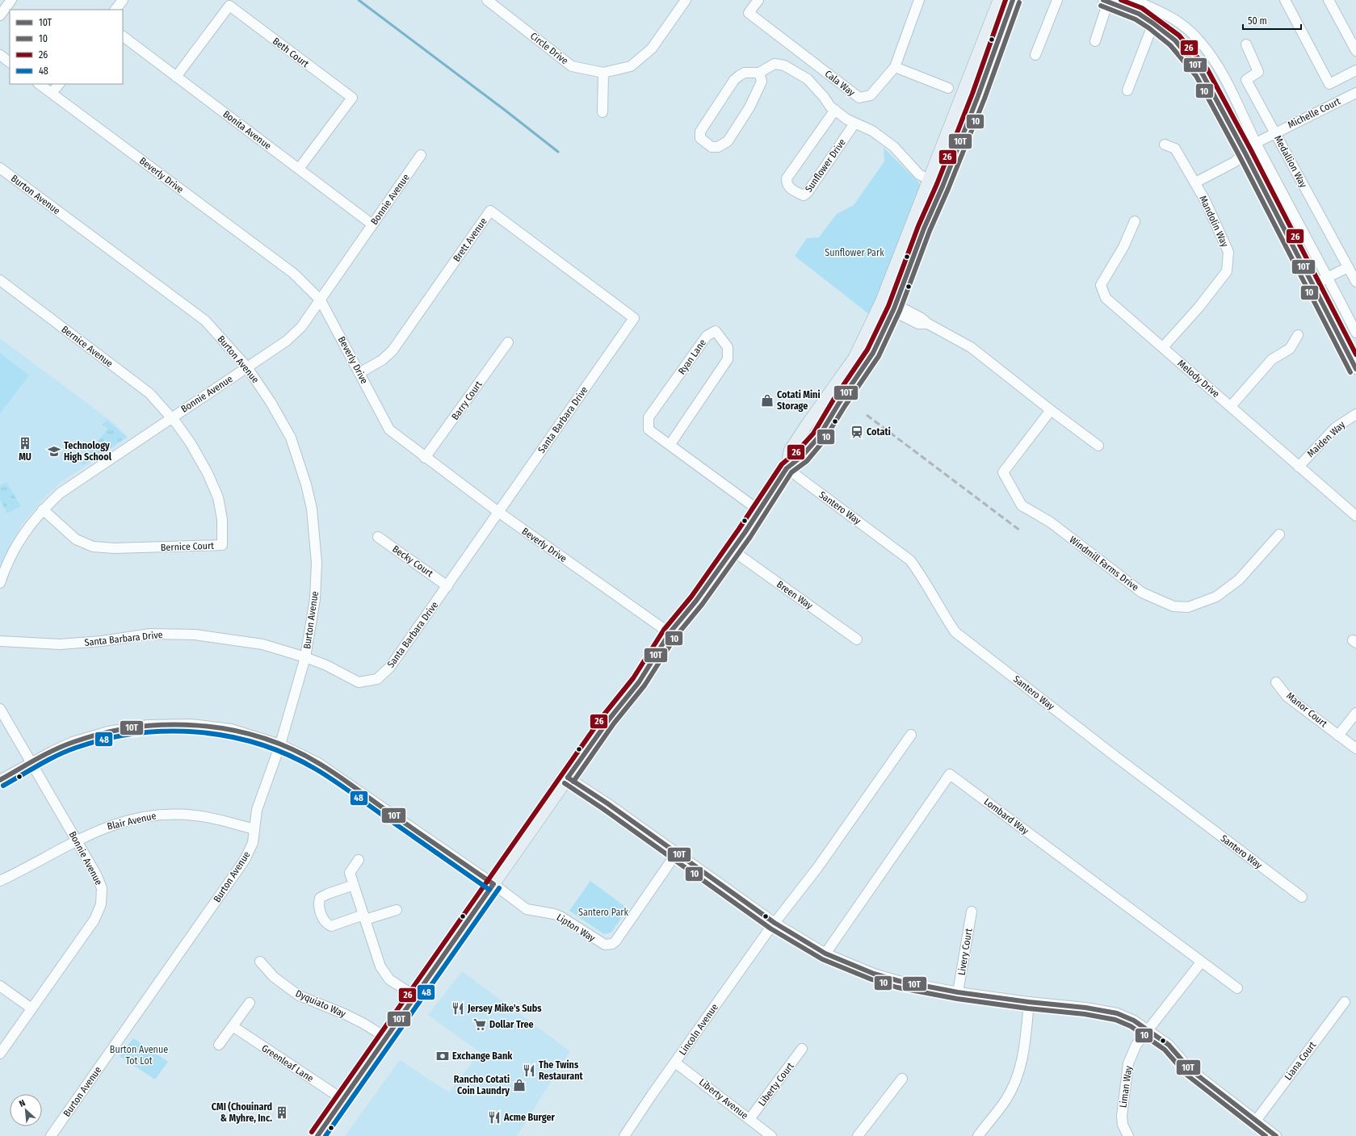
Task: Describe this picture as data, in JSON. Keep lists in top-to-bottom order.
{
  "streets": {
    "street": [
      "Circle Drive",
      "Beth Court",
      "Cala Way",
      "Michelle Court",
      "Bonita Avenue",
      "Medallion Way",
      "Sunflower Drive",
      "Beverly Drive",
      "Burton Avenue",
      "Bonnie Avenue",
      "Mandolin Way",
      "Brett Avenue",
      "Bernice Avenue",
      "Ryan Lane",
      "Melody Drive",
      "Barry Court",
      "Santa Barbara Drive",
      "Maiden Way",
      "Santero Way",
      "Bernice Court",
      "Becky Court",
      "Windmill Farms Drive",
      "Breen Way",
      "Manor Court",
      "Lombard Way",
      "Blair Avenue",
      "Lipton Way",
      "Livery Court",
      "Dyquiato Way",
      "Lincoln Avenue",
      "Liana Court",
      "Greenleaf Lane",
      "Liberty Court",
      "Liman Way",
      "Liberty Avenue"
    ]
  },
  "crossings": [
    ["Beth Court", "Bonita Avenue"],
    ["Michelle Court", "Medallion Way"],
    ["Michelle Court", "Mandolin Way"],
    ["Bonita Avenue", "Bonnie Avenue"],
    ["Beverly Drive", "Bonnie Avenue"],
    ["Beverly Drive", "Brett Avenue"],
    ["Beverly Drive", "Barry Court"],
    ["Beverly Drive", "Santa Barbara Drive"],
    ["Burton Avenue", "Bonnie Avenue"],
    ["Burton Avenue", "Santa Barbara Drive"],
    ["Burton Avenue", "Blair Avenue"],
    ["Bonnie Avenue", "Bernice Avenue"],
    ["Bonnie Avenue", "Bernice Court"],
    ["Bonnie Avenue", "Blair Avenue"],
    ["Mandolin Way", "Melody Drive"],
    ["Brett Avenue", "Santa Barbara Drive"],
    ["Bernice Avenue", "Bernice Court"],
    ["Melody Drive", "Maiden Way"],
    ["Santa Barbara Drive", "Becky Court"],
    ["Lombard Way", "Liman Way"],
    ["Lincoln Avenue", "Liberty Avenue"],
    ["Liberty Court", "Liberty Avenue"]
  ],
  "parks": ["Sunflower Park", "Santero Park", "Burton Avenue Tot Lot"],
  "places": {
    "shop": ["Cotati Mini Storage", "Rancho Cotati Coin Laundry"],
    "station": ["Cotati"],
    "building": ["MU", "CMI (Chouinard & Myhre, Inc."],
    "school or university": ["Technology High School"],
    "restaurant": ["Jersey Mike's Subs", "The Twins Restaurant", "Acme Burger"],
    "supermarket": ["Dollar Tree"],
    "bank": ["Exchange Bank"]
  },
  "lines": [
    "transit line 10T",
    "transit line 26",
    "transit line 10",
    "transit line 48"
  ],
  "legend": [
    "10T",
    "10",
    "26",
    "48"
  ],
  "scale_bar": "50 m",
  "north": "top left"
}
